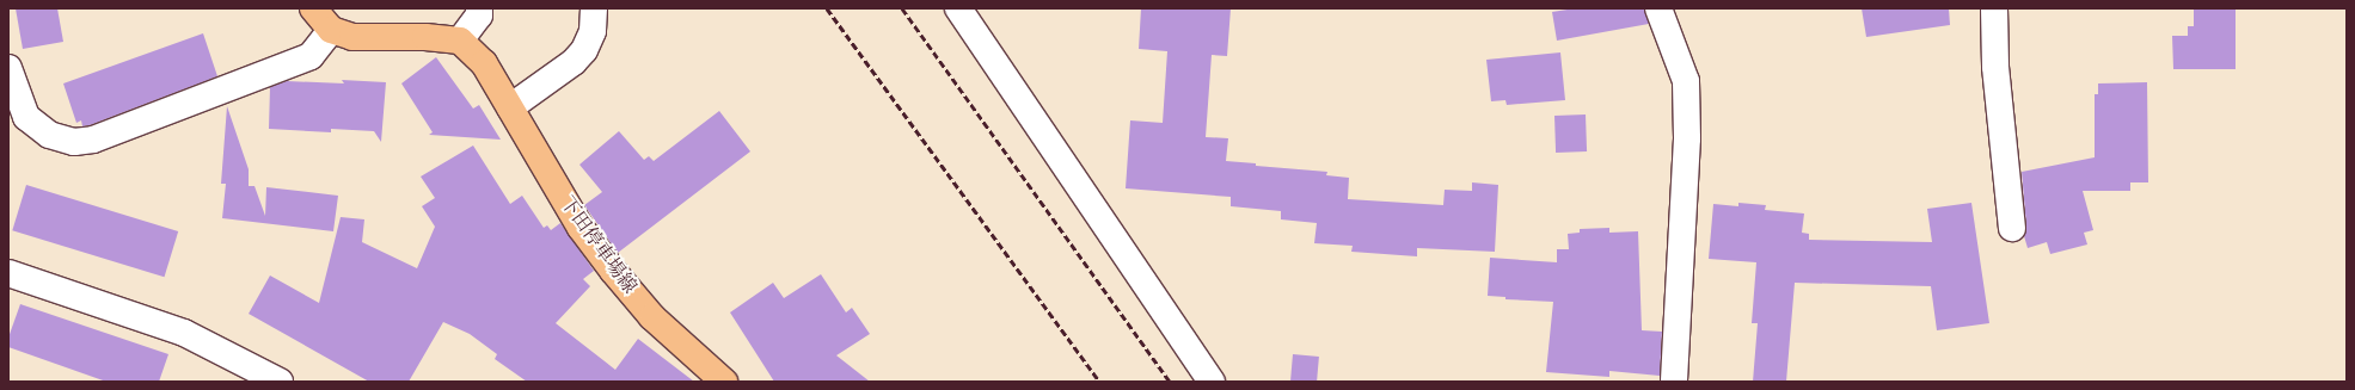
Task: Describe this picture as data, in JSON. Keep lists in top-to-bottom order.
{
  "streets": {
    "main road": ["下田停車場線"]
  }
}
